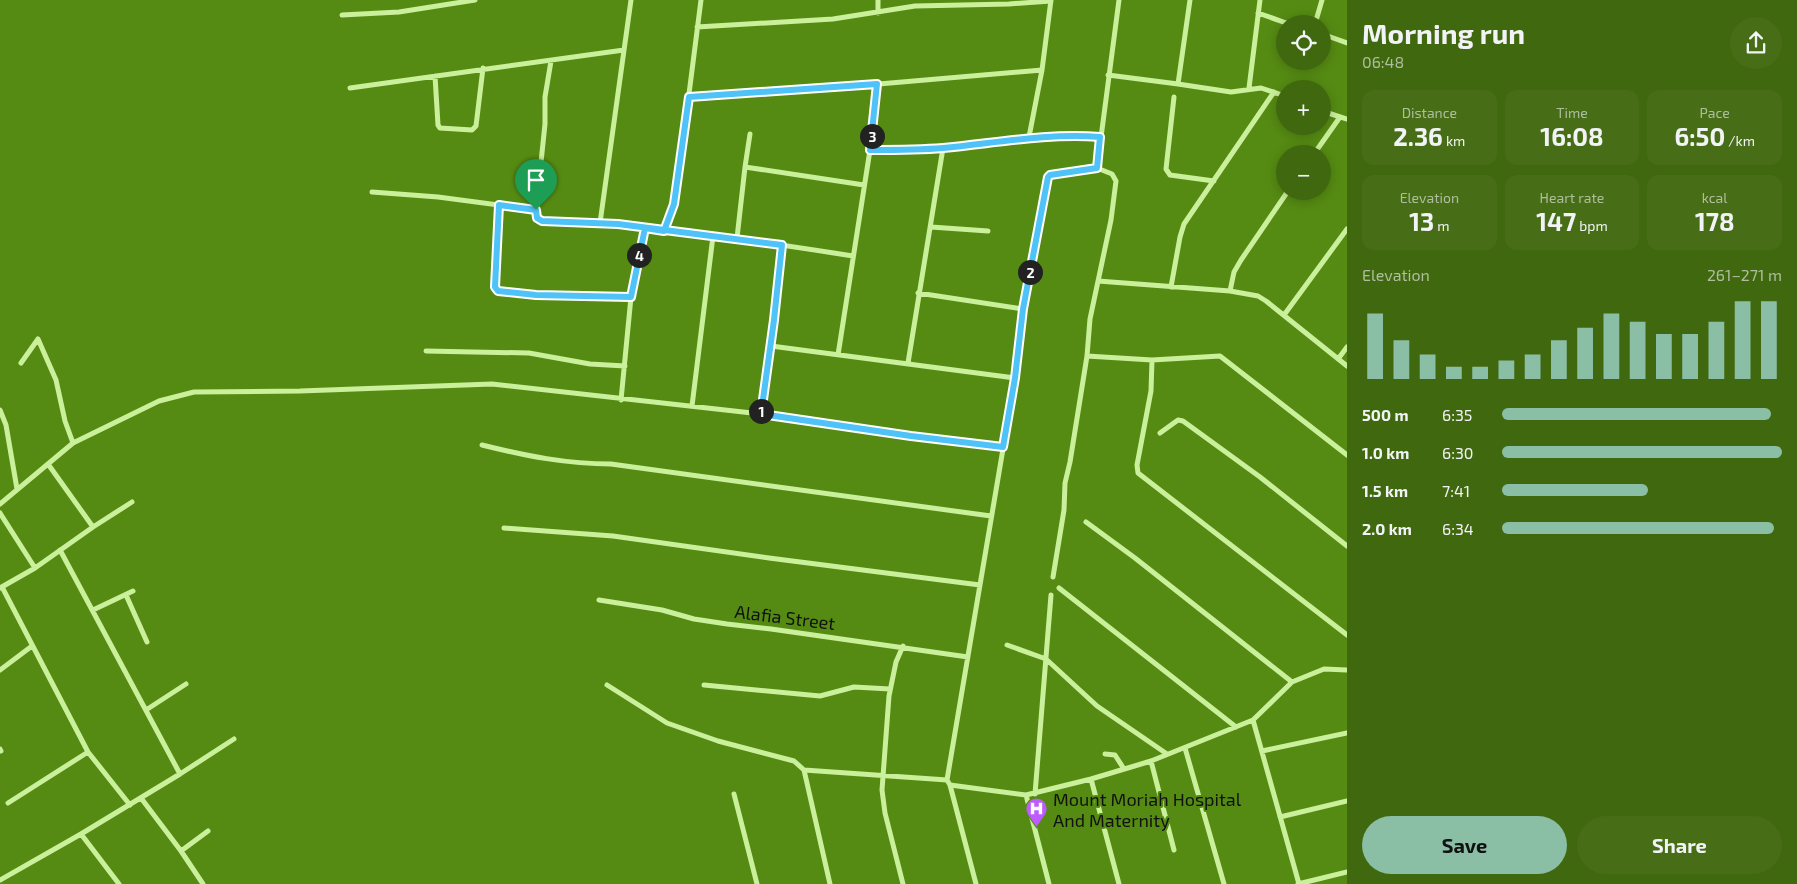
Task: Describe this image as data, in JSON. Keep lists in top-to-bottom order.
{
  "streets": {
    "street": ["Alafia Street"]
  },
  "places": {
    "hospital": ["Mount Moriah Hospital And Maternity"]
  },
  "page": {
    "heading": ["Morning run", "06:48"],
    "map_buttons": ["+", "−"],
    "stats": [
      ["Distance", "2.36 km"],
      ["Time", "16:08"],
      ["Pace", "6:50 /km"],
      ["Elevation", "13 m"],
      ["Heart rate", "147 bpm"],
      ["kcal", "178"]
    ],
    "pins": [
      "3",
      "4",
      "2",
      "1"
    ],
    "chart": ["Elevation", "261–271 m"],
    "list": [
      {
        "name": "500 m",
        "note": "6:35"
      },
      {
        "name": "1.0 km",
        "note": "6:30"
      },
      {
        "name": "1.5 km",
        "note": "7:41"
      },
      {
        "name": "2.0 km",
        "note": "6:34"
      }
    ],
    "buttons": ["Save", "Share"]
  }
}
